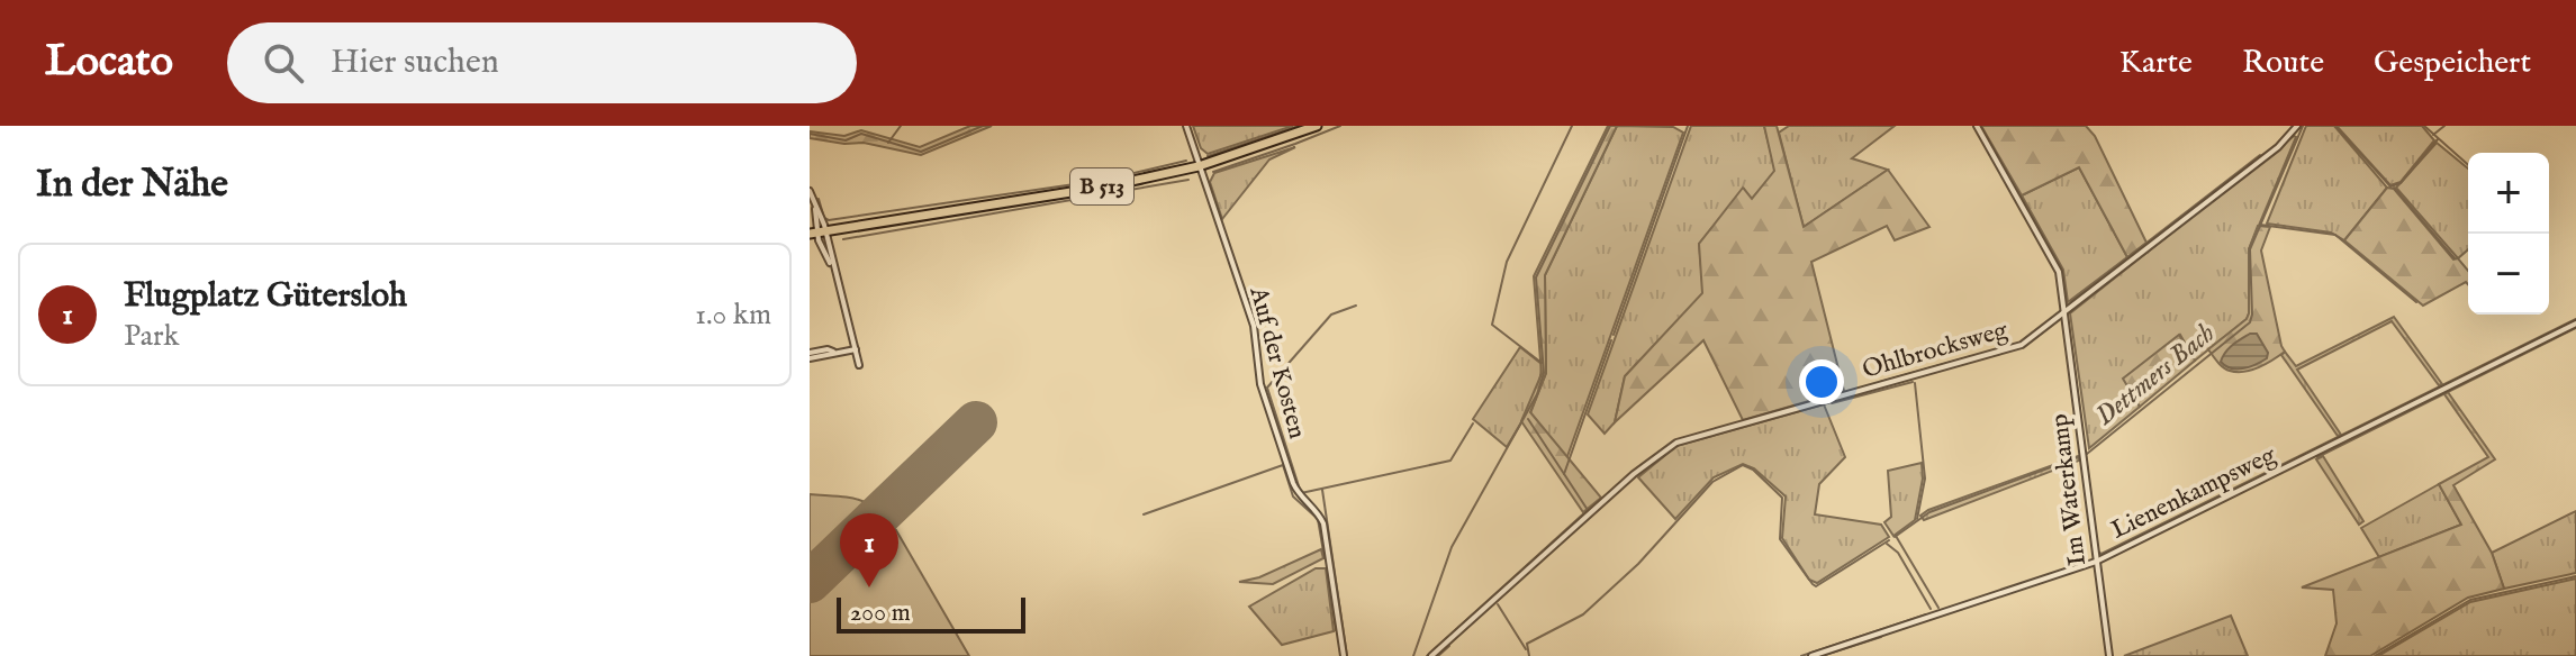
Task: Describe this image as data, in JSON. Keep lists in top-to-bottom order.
{
  "streets": {
    "main road": ["B 513"],
    "street": [
      "Ohlbrocksweg",
      "Auf der Kosten",
      "Im Waterkamp",
      "Lienenkampsweg"
    ]
  },
  "crossings": [
    ["B 513", "Auf der Kosten"],
    ["Ohlbrocksweg", "Im Waterkamp"],
    ["Im Waterkamp", "Lienenkampsweg"]
  ],
  "water": ["Dettmers Bach"],
  "scale_bar": "200 m",
  "page": {
    "header": "Locato",
    "search": "Hier suchen",
    "nav": ["Karte", "Route", "Gespeichert"],
    "heading": "In der Nähe",
    "map_buttons": ["+", "−"],
    "list": [
      {
        "mark": "1",
        "name": "Flugplatz Gütersloh",
        "note": "Park",
        "value": "1.0 km"
      }
    ],
    "pins": "1",
    "scale": "200 m"
  }
}
